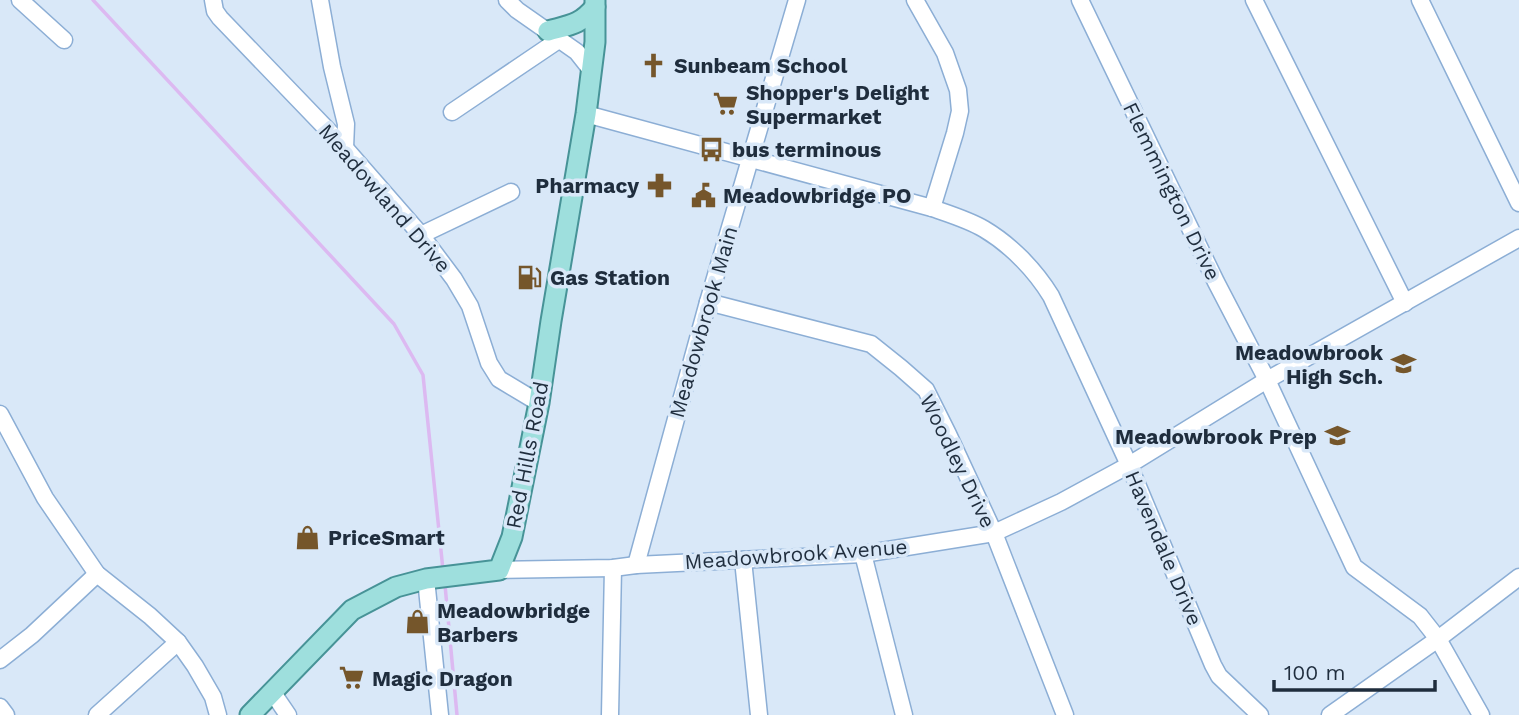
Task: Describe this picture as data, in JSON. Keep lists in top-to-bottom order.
{
  "streets": {
    "main road": ["Red Hills Road"],
    "street": [
      "Flemmington Drive",
      "Meadowland Drive",
      "Meadowbrook Main",
      "Woodley Drive",
      "Havendale Drive",
      "Meadowbrook Avenue"
    ]
  },
  "crossings": [
    ["Flemmington Drive", "Meadowbrook Avenue"],
    ["Meadowland Drive", "Red Hills Road"],
    ["Meadowbrook Main", "Woodley Drive"],
    ["Meadowbrook Main", "Havendale Drive"],
    ["Meadowbrook Main", "Meadowbrook Avenue"],
    ["Red Hills Road", "Havendale Drive"],
    ["Red Hills Road", "Meadowbrook Avenue"],
    ["Woodley Drive", "Meadowbrook Avenue"],
    ["Havendale Drive", "Meadowbrook Avenue"]
  ],
  "places": {
    "church": ["Sunbeam School"],
    "supermarket": ["Shopper's Delight Supermarket", "Magic Dragon"],
    "bus stop": ["bus terminous"],
    "pharmacy": ["Pharmacy"],
    "public building": ["Meadowbridge PO"],
    "fuel station": ["Gas Station"],
    "school or university": ["Meadowbrook High Sch.", "Meadowbrook Prep"],
    "shop": ["PriceSmart", "Meadowbridge Barbers"]
  },
  "scale_bar": "100 m"
}
